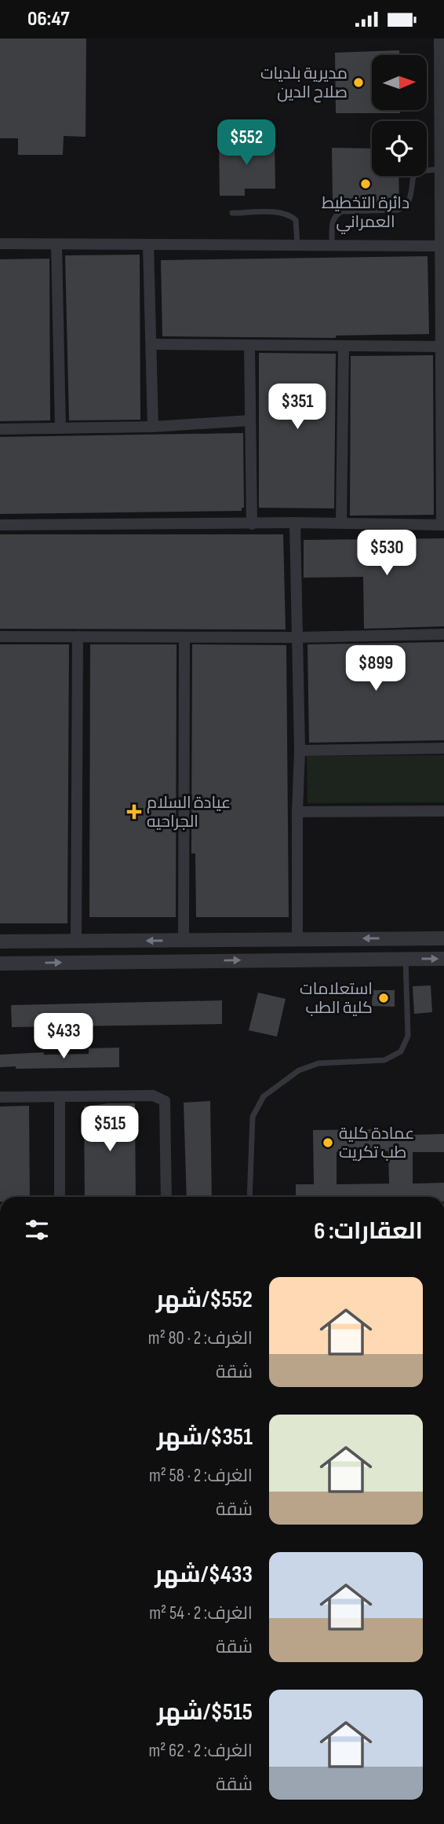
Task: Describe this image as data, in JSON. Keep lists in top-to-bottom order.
{
  "places": {
    "other": [
      "مديرية بلديات صلاح الدين",
      "دائرة التخطيط العمراني",
      "استعلامات كلية الطب",
      "عمادة كلية طب تكريت"
    ],
    "health": ["عيادة السلام الجراحيه"]
  },
  "north": "right",
  "page": {
    "status": "06:47",
    "price": [
      "$552",
      "$351",
      "$530",
      "$899",
      "$433",
      "$515"
    ],
    "heading": "العقارات: 6",
    "list": [
      {
        "name": "$552/شهر",
        "note": "الغرف: 2 · 80 m² · شقة"
      },
      {
        "name": "$351/شهر",
        "note": "الغرف: 2 · 58 m² · شقة"
      },
      {
        "name": "$433/شهر",
        "note": "الغرف: 2 · 54 m² · شقة"
      },
      {
        "name": "$515/شهر",
        "note": "الغرف: 2 · 62 m² · شقة"
      }
    ]
  }
}
